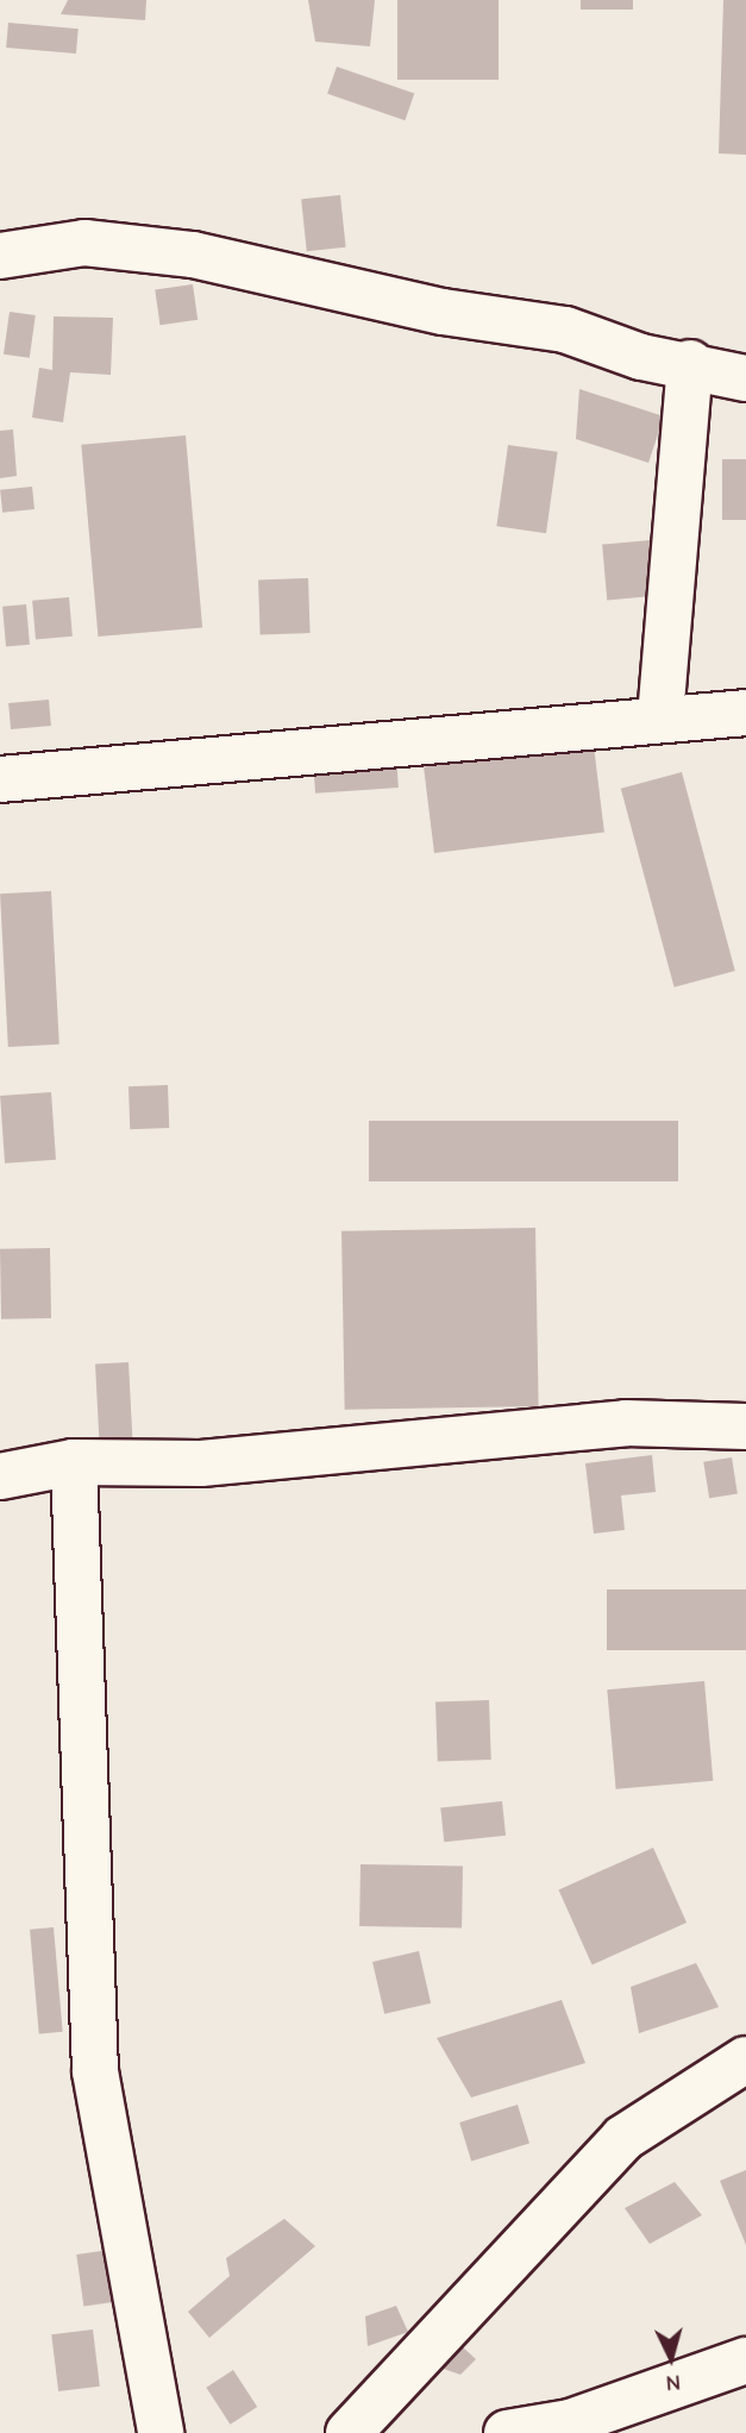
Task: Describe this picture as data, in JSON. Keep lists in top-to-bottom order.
{
  "north": "bottom"
}
